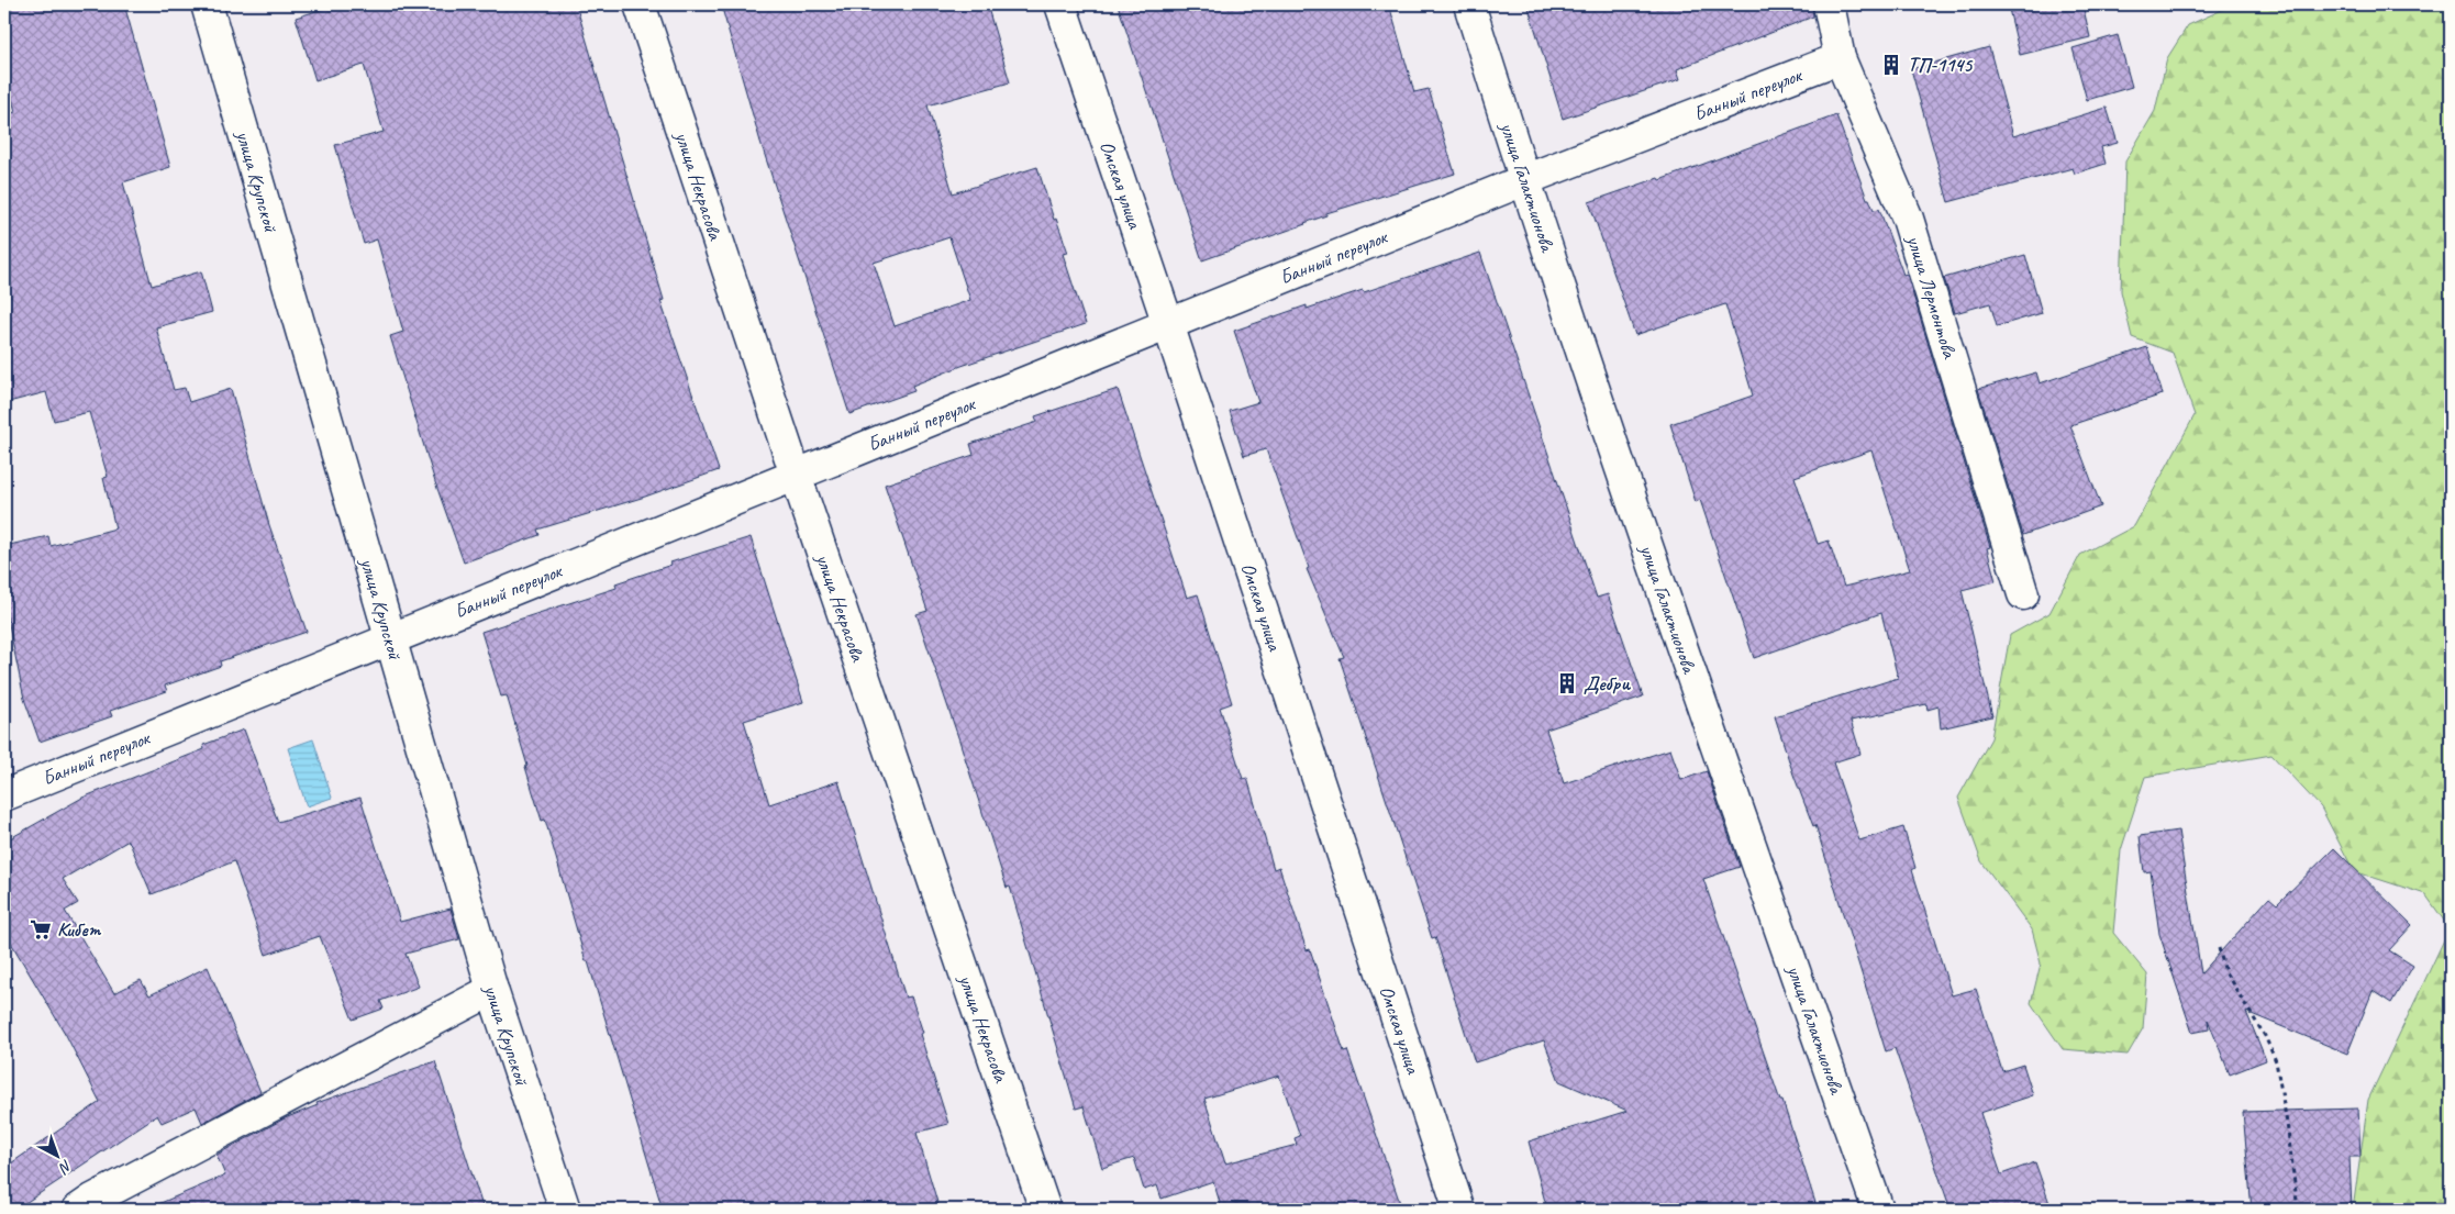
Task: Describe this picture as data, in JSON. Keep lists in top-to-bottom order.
{
  "streets": {
    "street": [
      "Банный переулок",
      "улица Крупской",
      "Омская улица",
      "улица Некрасова",
      "улица Галактионова",
      "улица Лермонтова"
    ]
  },
  "crossings": [
    ["Банный переулок", "улица Крупской"],
    ["Банный переулок", "Омская улица"],
    ["Банный переулок", "улица Некрасова"],
    ["Банный переулок", "улица Галактионова"],
    ["Банный переулок", "улица Лермонтова"]
  ],
  "places": {
    "building": ["ТП-1145", "Дебри"],
    "supermarket": ["Кибет"]
  },
  "north": "bottom right"
}
